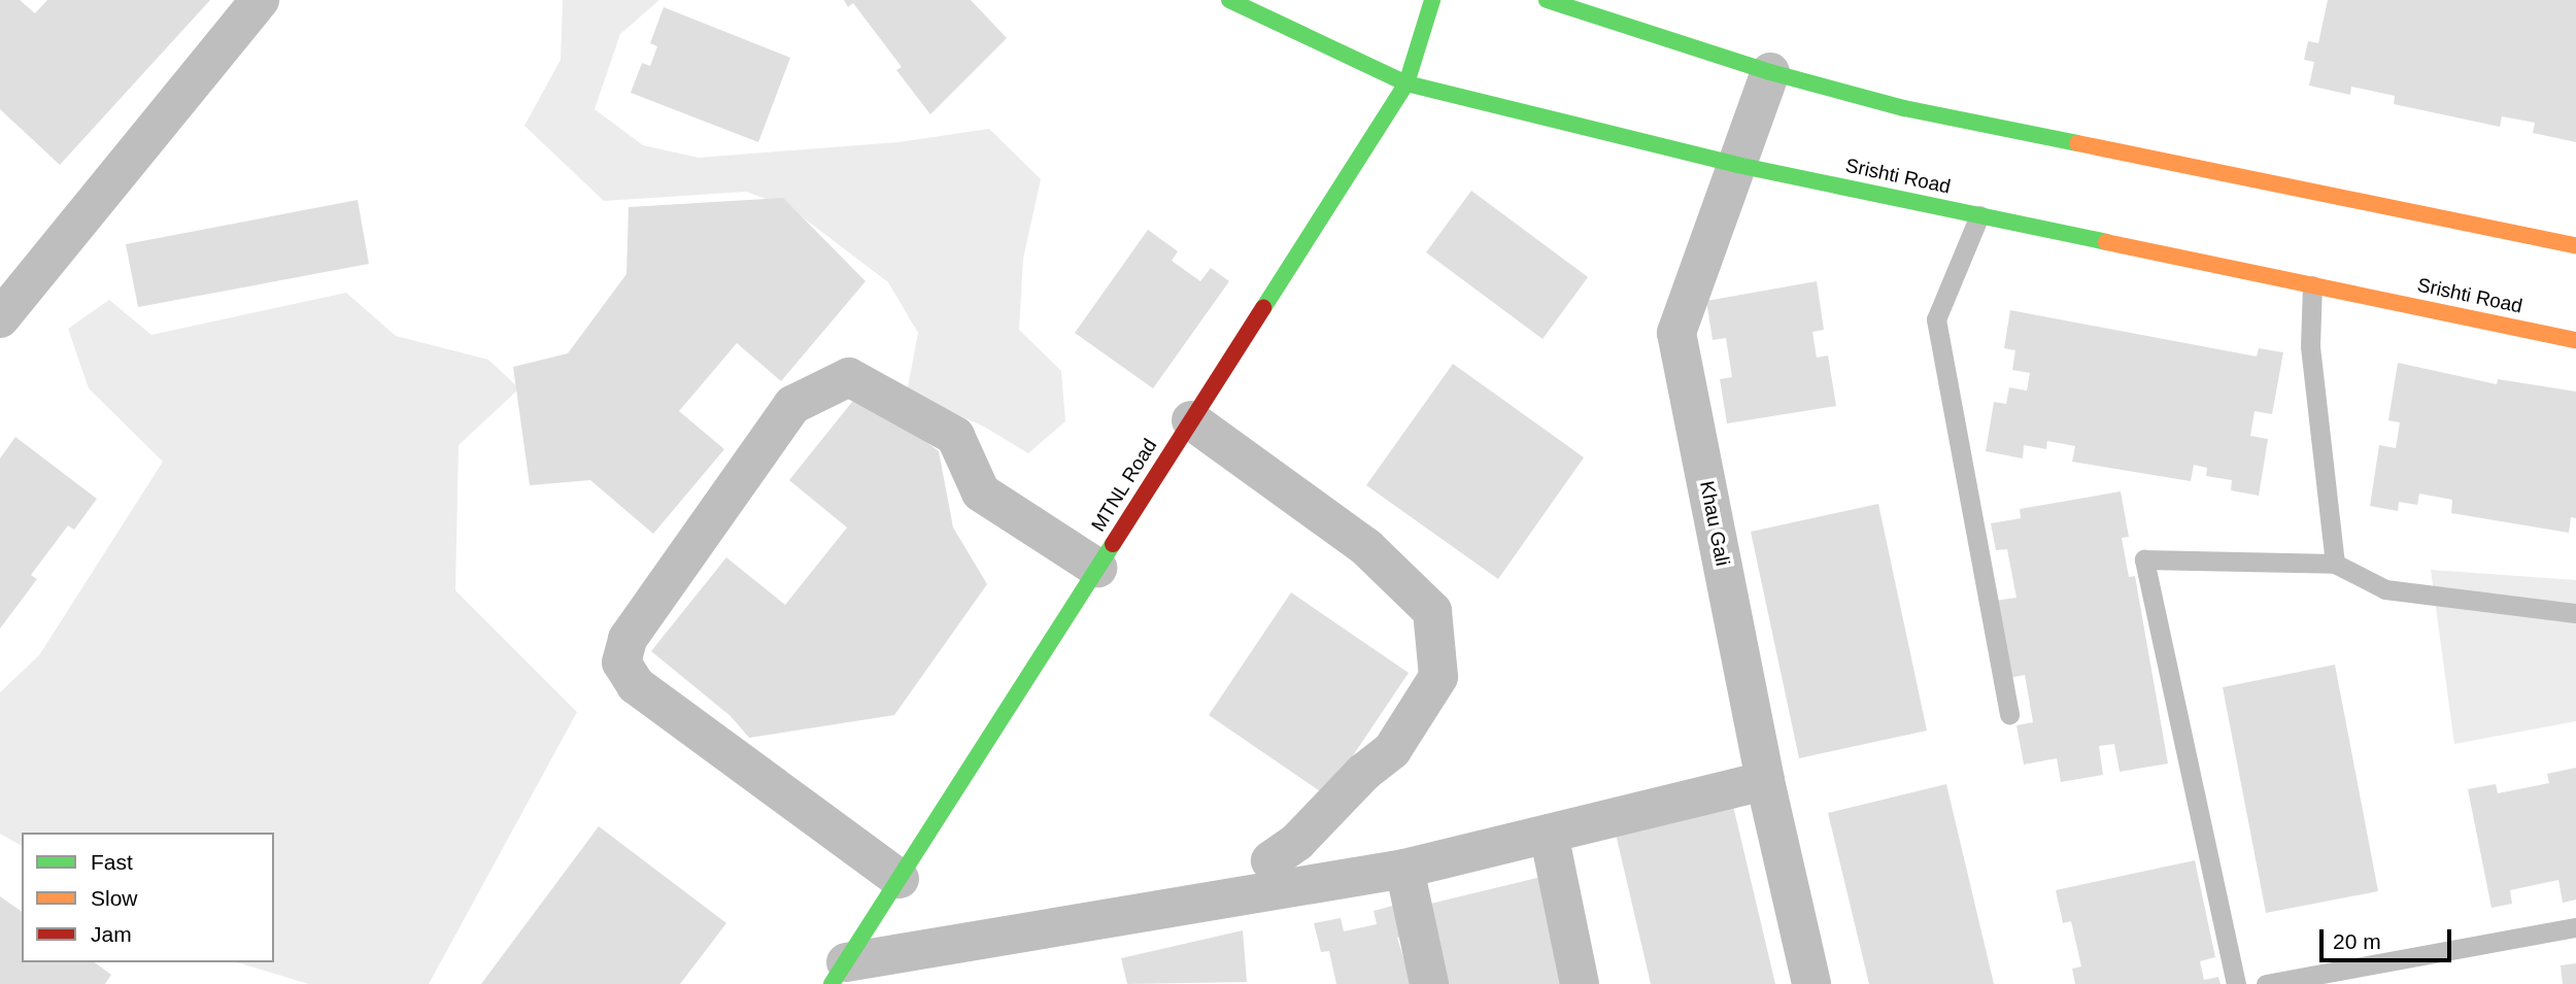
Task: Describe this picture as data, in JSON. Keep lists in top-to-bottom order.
{
  "streets": {
    "main road": ["Srishti Road", "MTNL Road"],
    "street": ["Khau Gali"]
  },
  "crossings": [
    ["Srishti Road", "MTNL Road"],
    ["Srishti Road", "Khau Gali"]
  ],
  "legend": ["Fast", "Slow", "Jam"],
  "scale_bar": "20 m"
}
